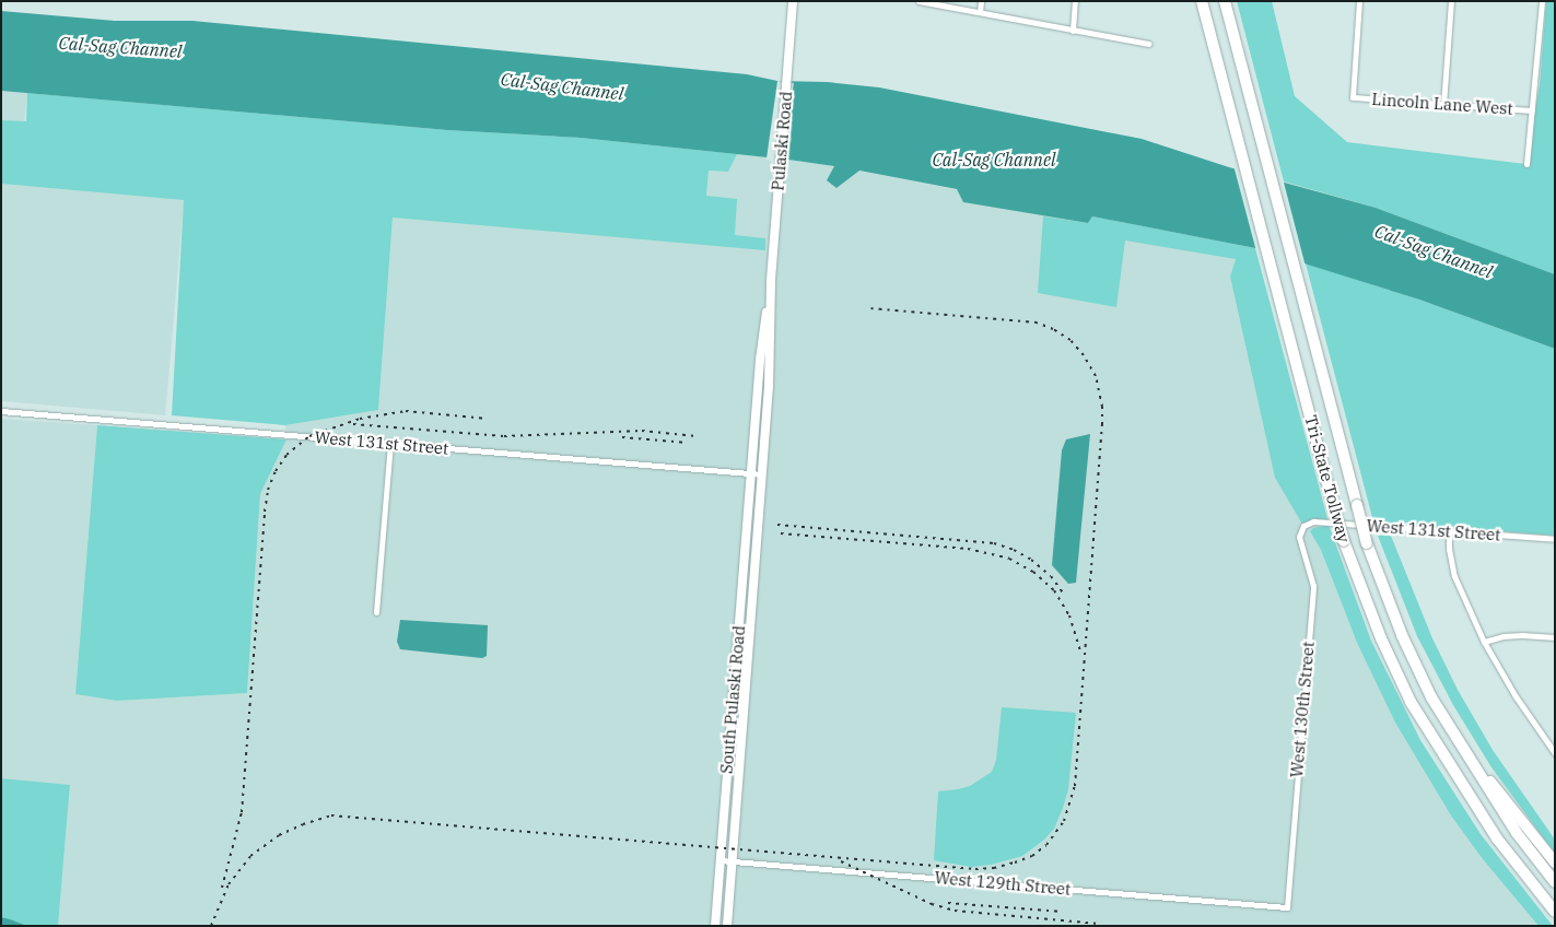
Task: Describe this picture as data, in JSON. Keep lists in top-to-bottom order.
{
  "streets": {
    "highway": ["Tri-State Tollway"],
    "main road": ["Pulaski Road", "South Pulaski Road"],
    "street": [
      "Lincoln Lane West",
      "West 131st Street",
      "West 130th Street",
      "West 129th Street"
    ]
  },
  "crossings": [
    ["Pulaski Road", "West 131st Street"],
    ["Pulaski Road", "South Pulaski Road"],
    ["West 131st Street", "South Pulaski Road"],
    ["West 131st Street", "West 130th Street"],
    ["South Pulaski Road", "West 129th Street"],
    ["West 130th Street", "West 129th Street"]
  ],
  "water": ["Cal-Sag Channel"]
}
